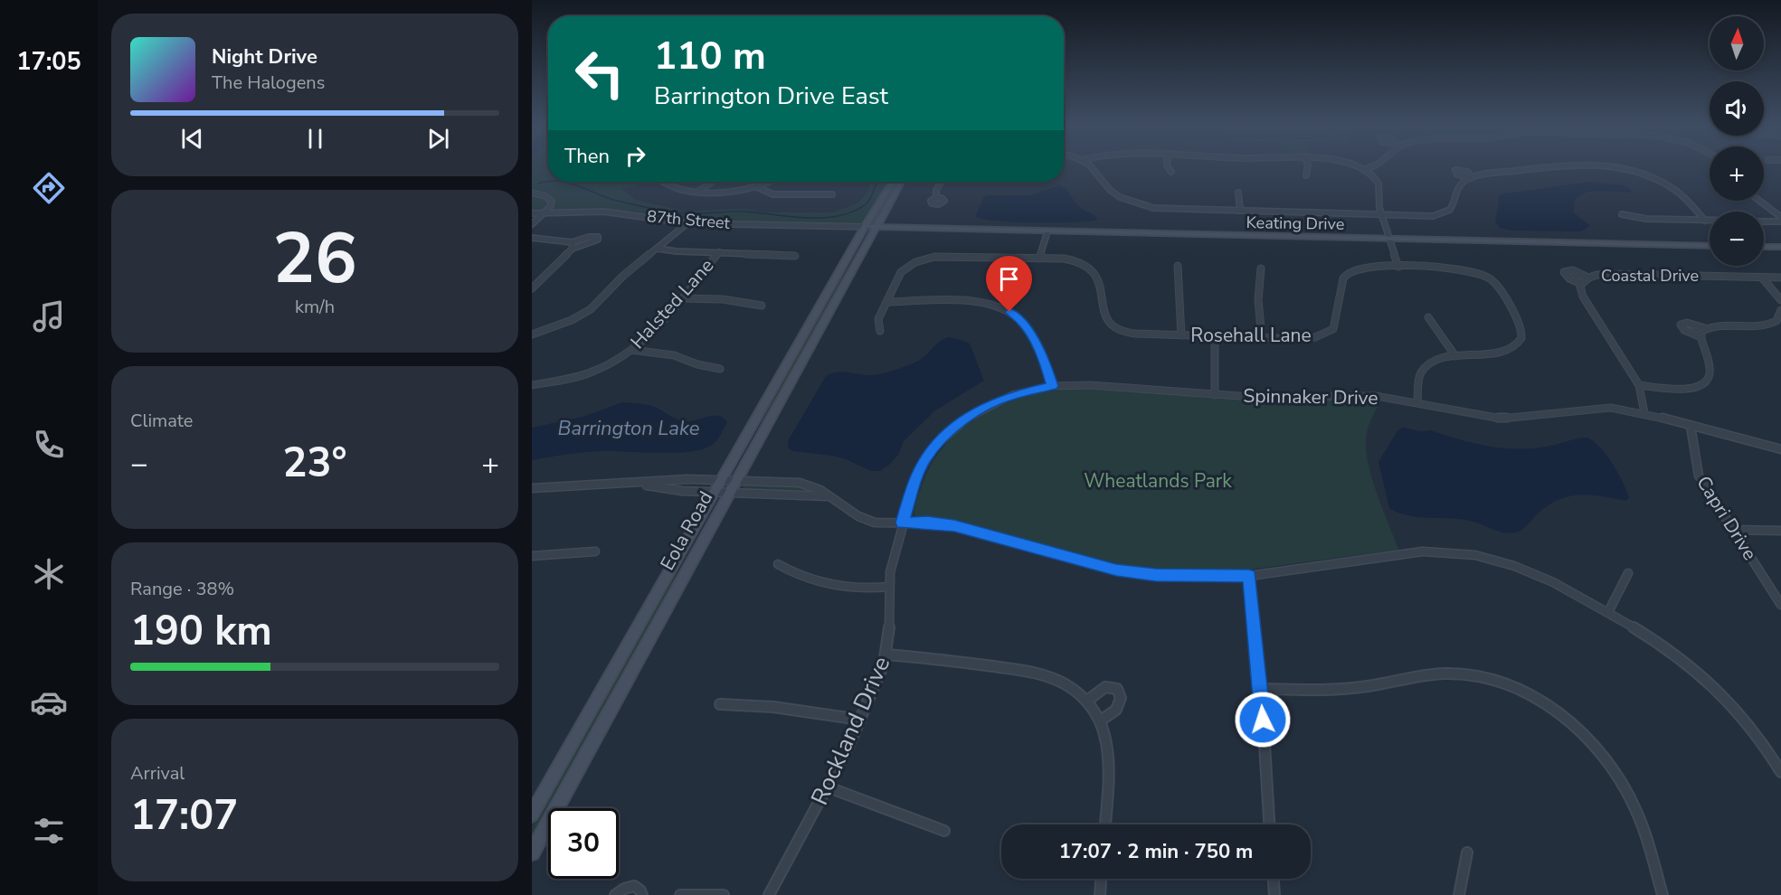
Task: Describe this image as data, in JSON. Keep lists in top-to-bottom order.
{
  "streets": {
    "street": [
      "87th Street",
      "Keating Drive",
      "Coastal Drive",
      "Halsted Lane",
      "Rosehall Lane",
      "Spinnaker Drive",
      "Capri Drive",
      "Eola Road",
      "Rockland Drive"
    ]
  },
  "crossings": [
    ["87th Street", "Keating Drive"],
    ["87th Street", "Eola Road"],
    ["Keating Drive", "Eola Road"],
    ["Rosehall Lane", "Spinnaker Drive"],
    ["Spinnaker Drive", "Capri Drive"],
    ["Spinnaker Drive", "Rockland Drive"]
  ],
  "water": ["Barrington Lake"],
  "parks": ["Wheatlands Park"],
  "north": "top",
  "page": {
    "tabs": "17:05",
    "map_buttons": ["+", "−"],
    "turn": ["110 m", "Barrington Drive East"],
    "song": ["Night Drive", "The Halogens"],
    "then": "Then",
    "tile": [
      ["26", "km/h"],
      "Climate",
      ["Range · 38%", "190 km"],
      ["Arrival", "17:07"]
    ],
    "heat": ["−", "23°", "+"],
    "limit": "30",
    "trip": "17:07 · 2 min · 750 m"
  }
}
